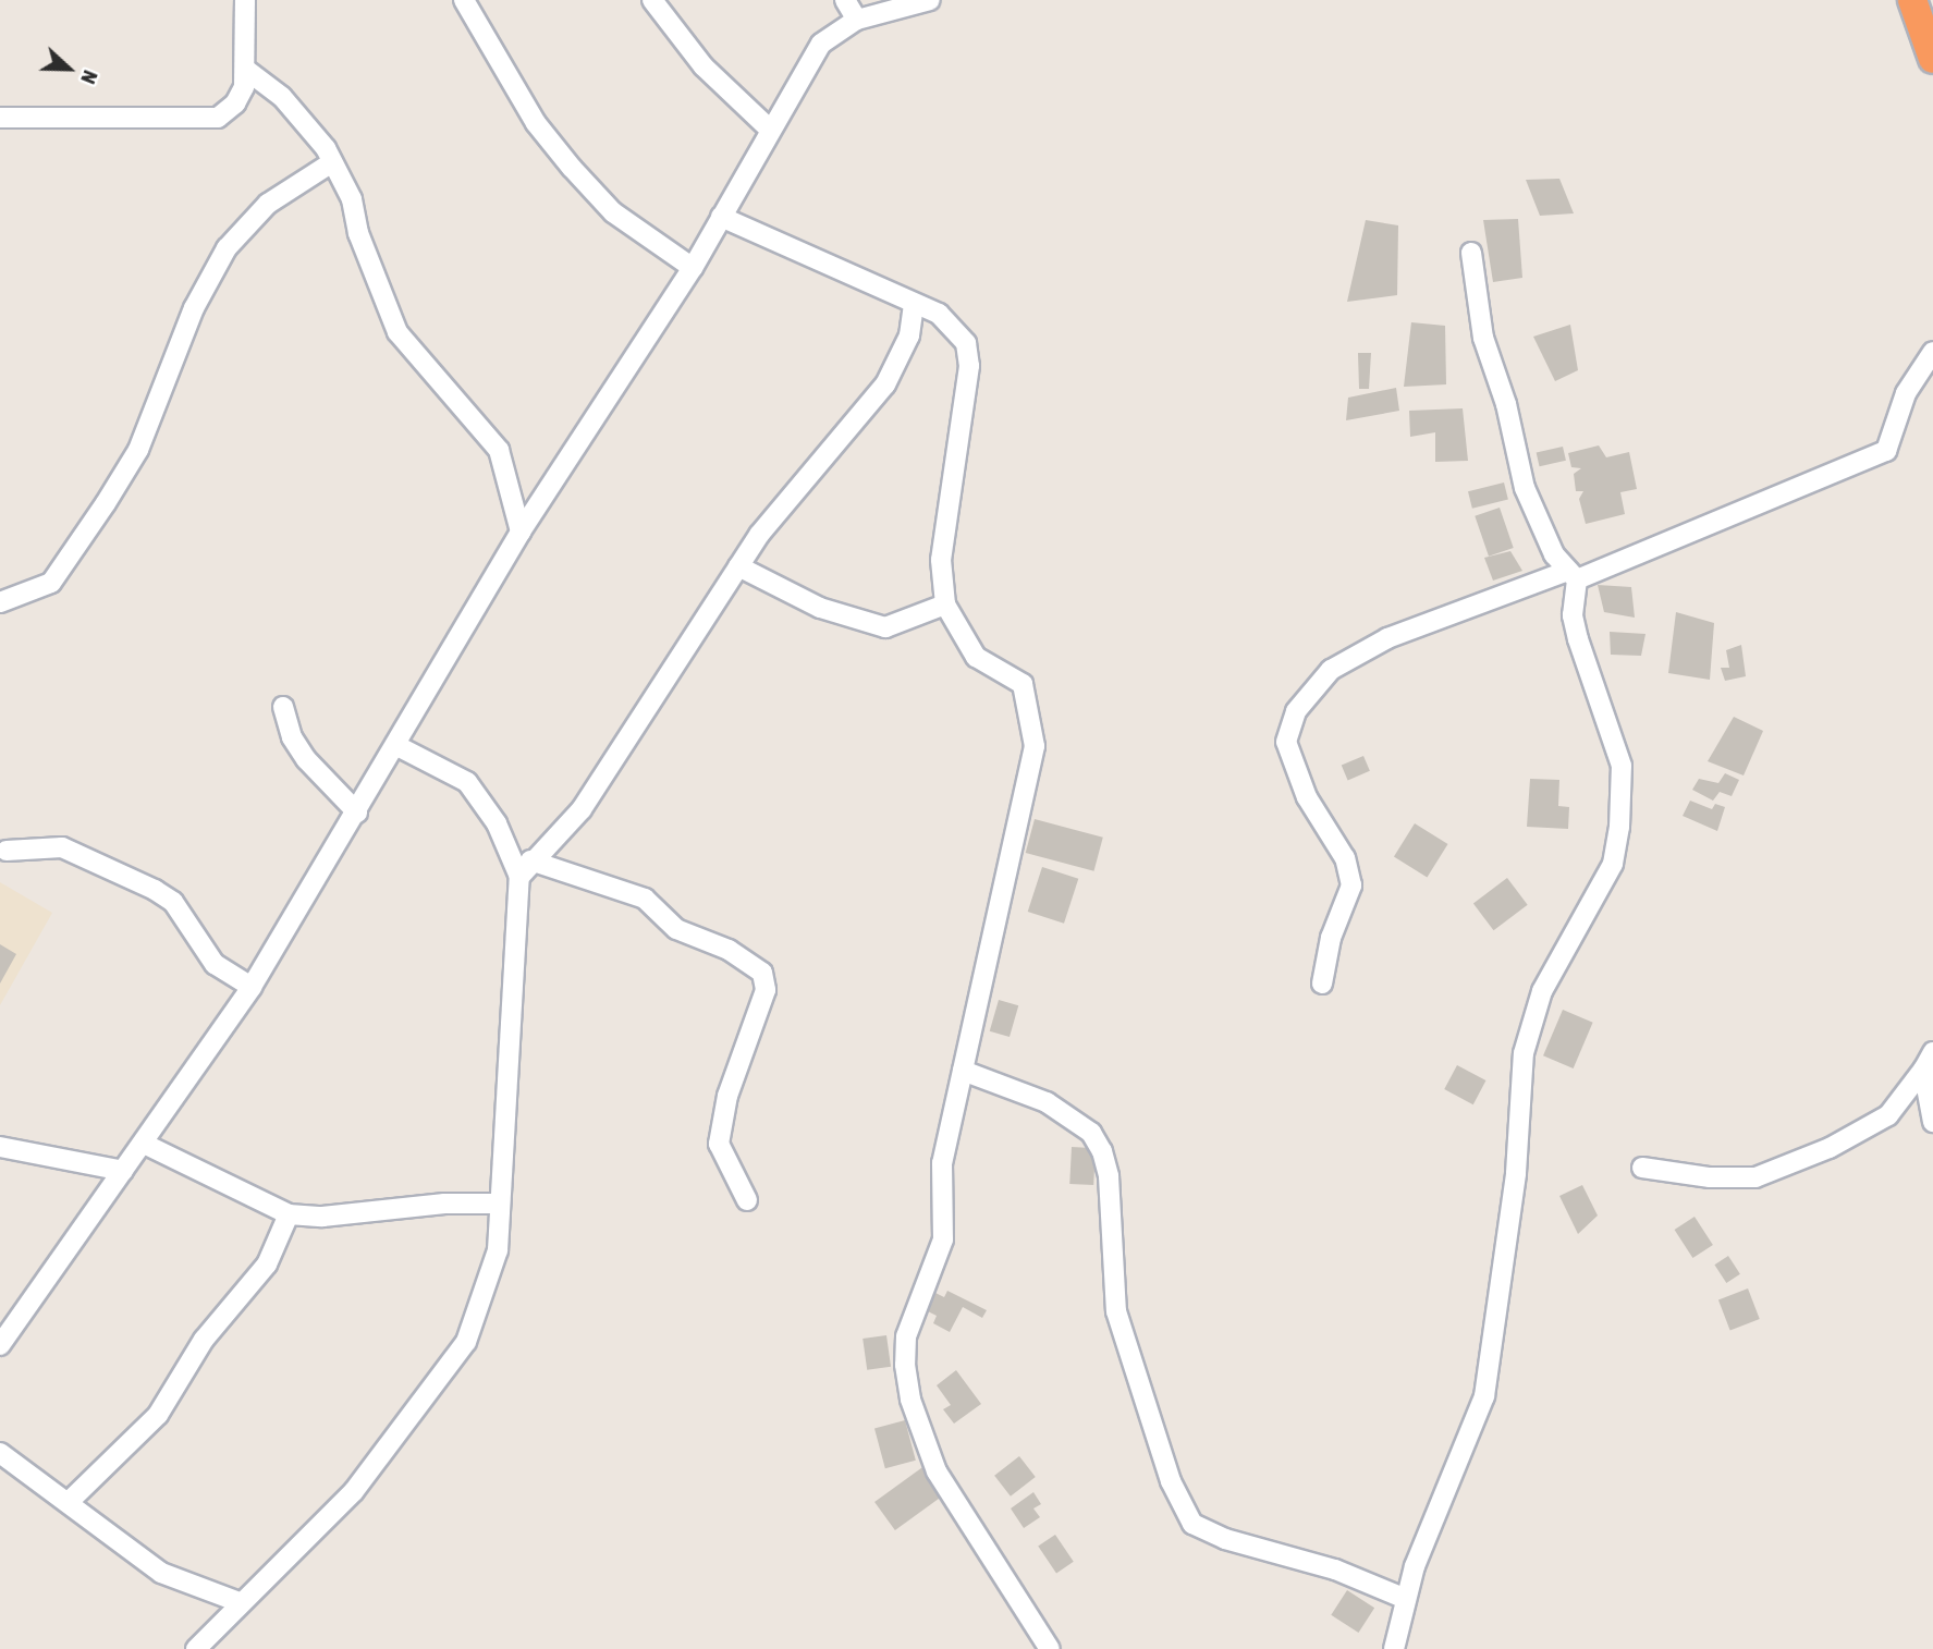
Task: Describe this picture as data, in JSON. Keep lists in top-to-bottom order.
{
  "north": "right"
}
